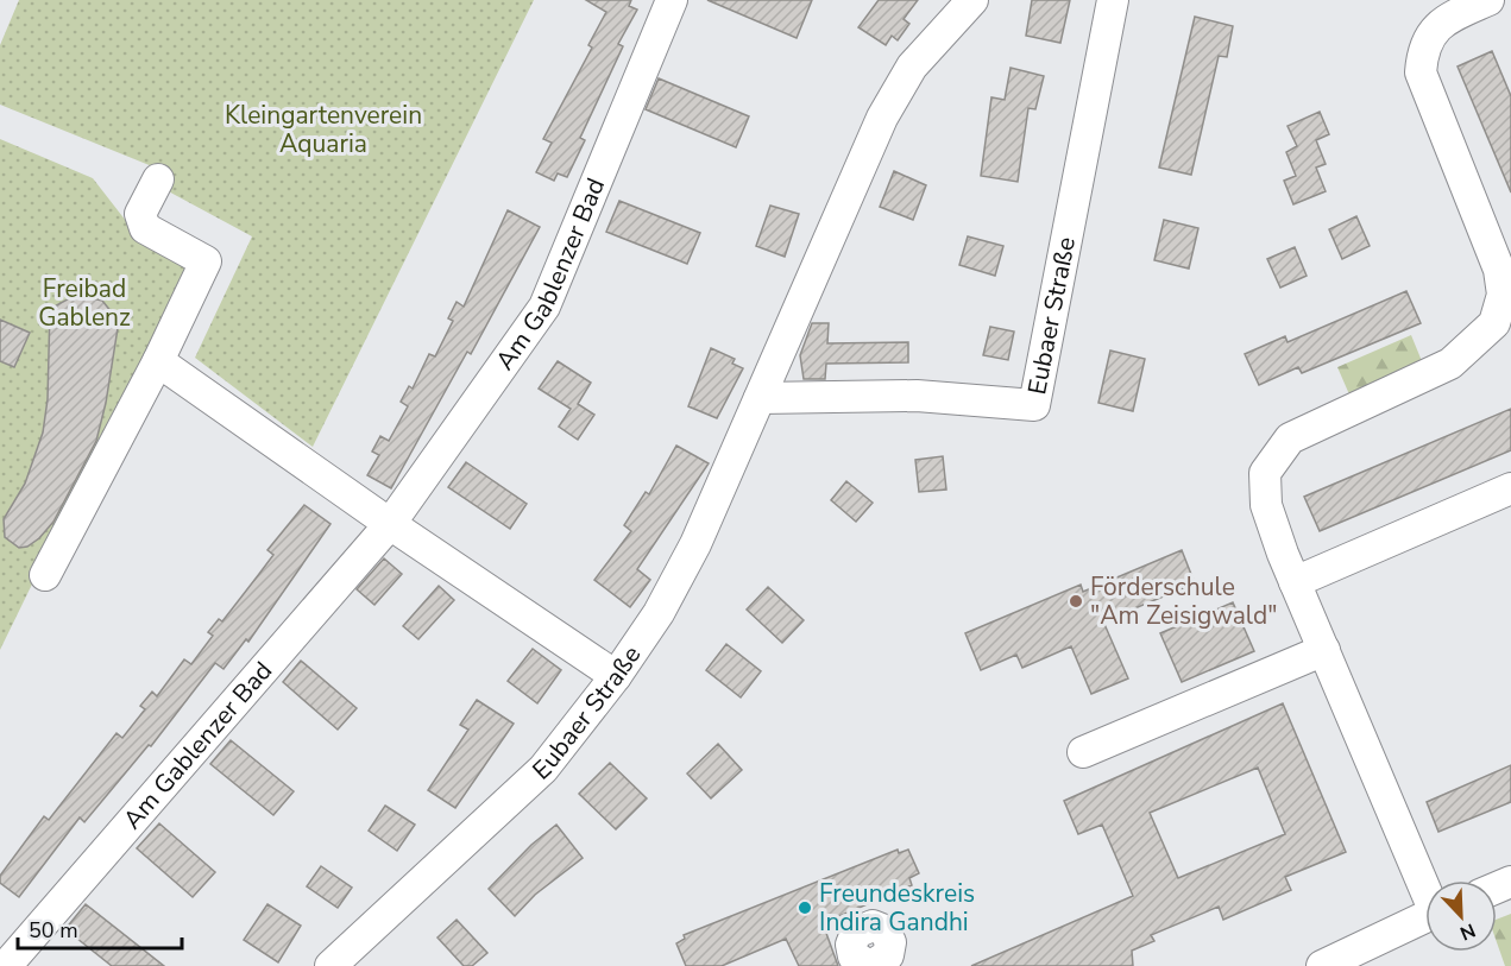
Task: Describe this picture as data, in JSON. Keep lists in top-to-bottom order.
{
  "streets": {
    "street": ["Am Gablenzer Bad", "Eubaer Straße"]
  },
  "parks": ["Kleingartenverein Aquaria", "Freibad Gablenz"],
  "places": ["Förderschule \"Am Zeisigwald\"", "Freundeskreis Indira Gandhi"],
  "scale_bar": "50 m",
  "north": "bottom right"
}
